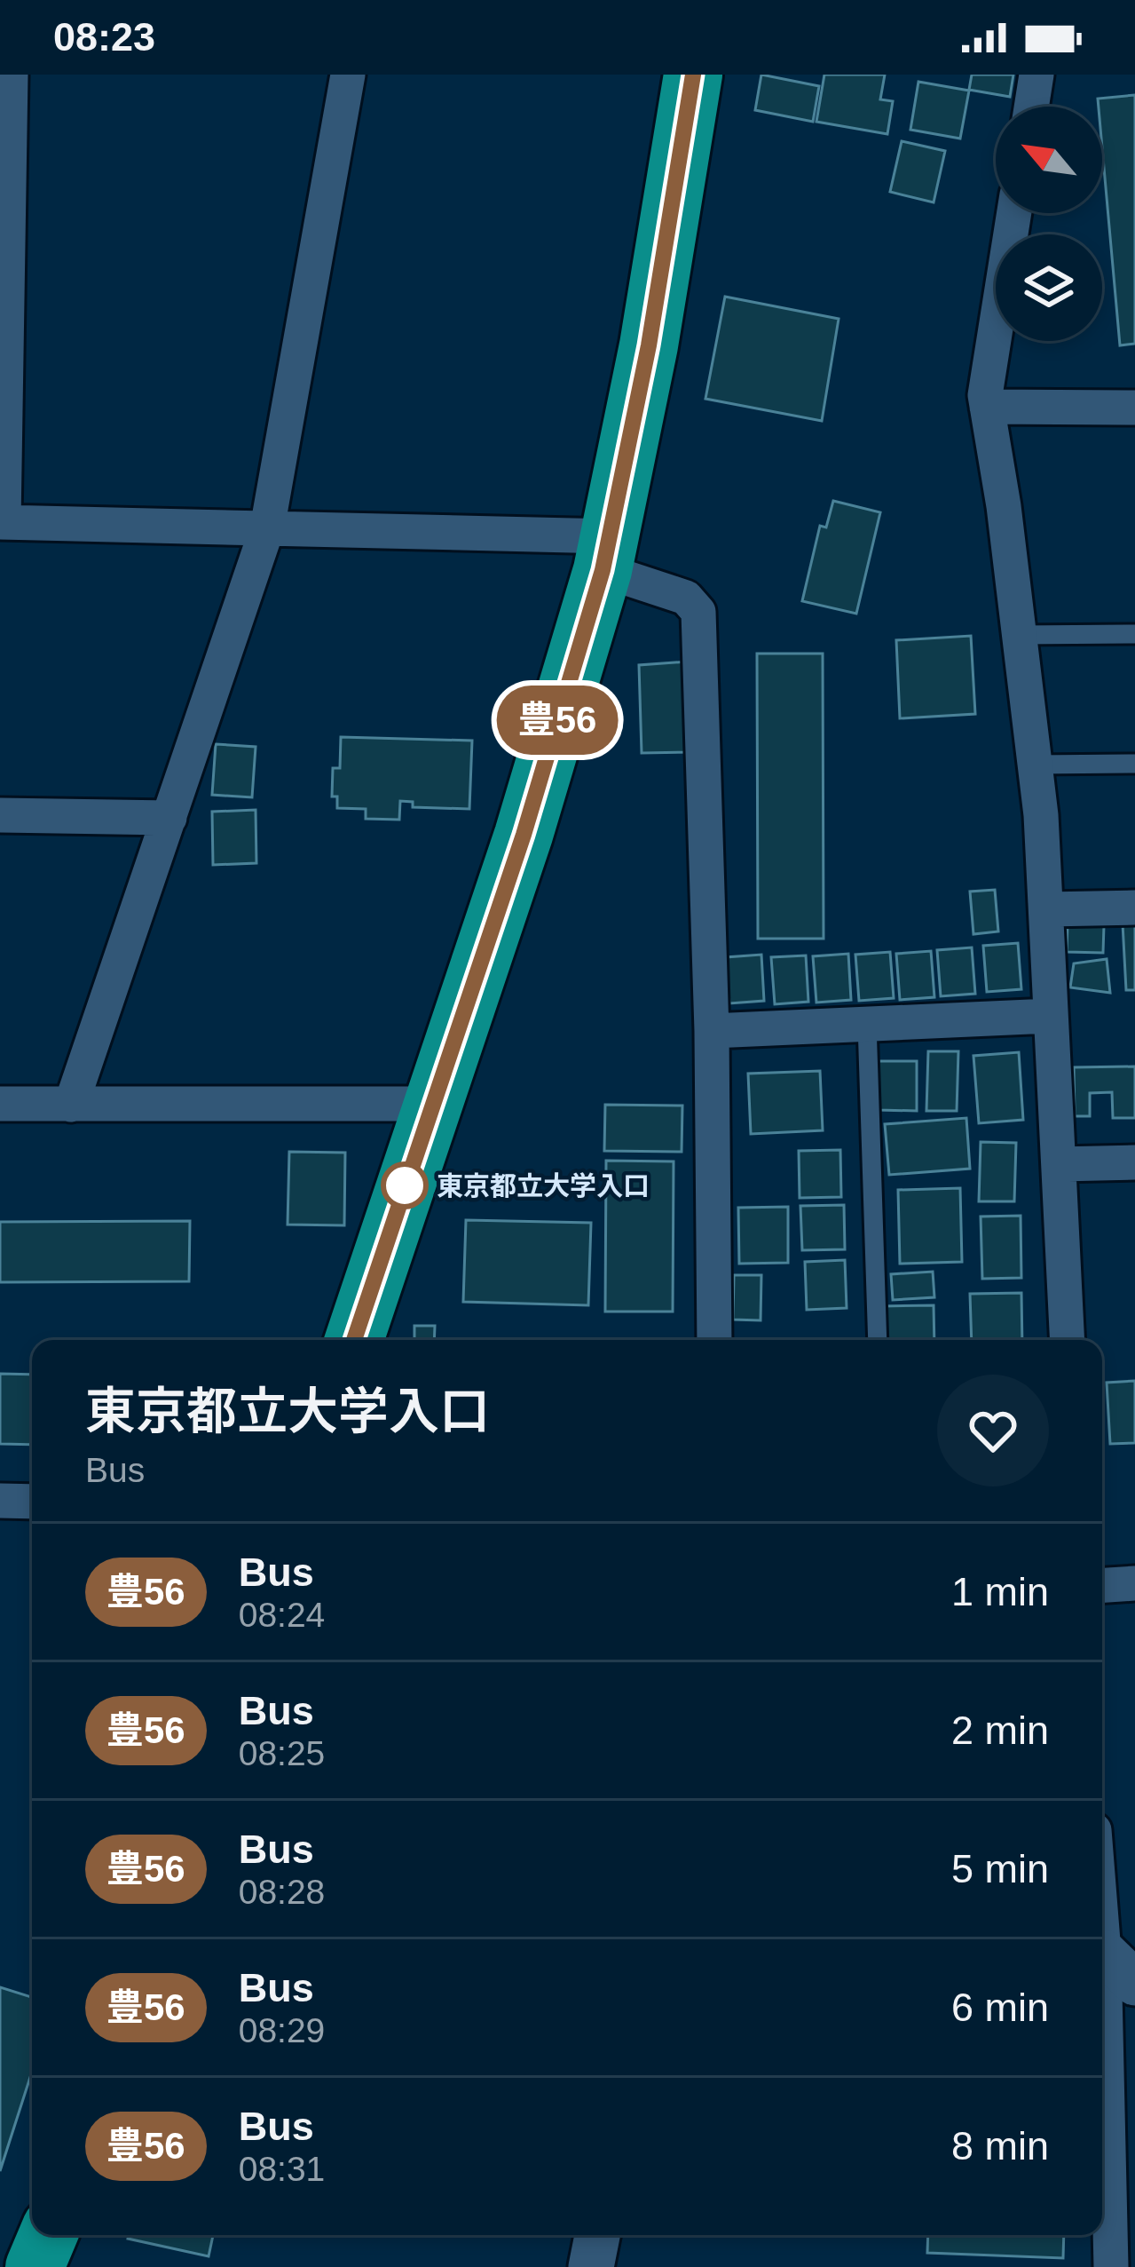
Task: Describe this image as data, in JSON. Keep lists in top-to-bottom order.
{
  "places": ["東京都立大学入口"],
  "lines": ["bus line 豊56"],
  "north": "top left",
  "page": {
    "status": "08:23",
    "on_map": "豊56",
    "heading": ["東京都立大学入口", "Bus"],
    "list": [
      {
        "mark": "豊56",
        "name": "Bus",
        "note": "08:24",
        "value": "1 min"
      },
      {
        "mark": "豊56",
        "name": "Bus",
        "note": "08:25",
        "value": "2 min"
      },
      {
        "mark": "豊56",
        "name": "Bus",
        "note": "08:28",
        "value": "5 min"
      },
      {
        "mark": "豊56",
        "name": "Bus",
        "note": "08:29",
        "value": "6 min"
      },
      {
        "mark": "豊56",
        "name": "Bus",
        "note": "08:31",
        "value": "8 min"
      }
    ]
  }
}
